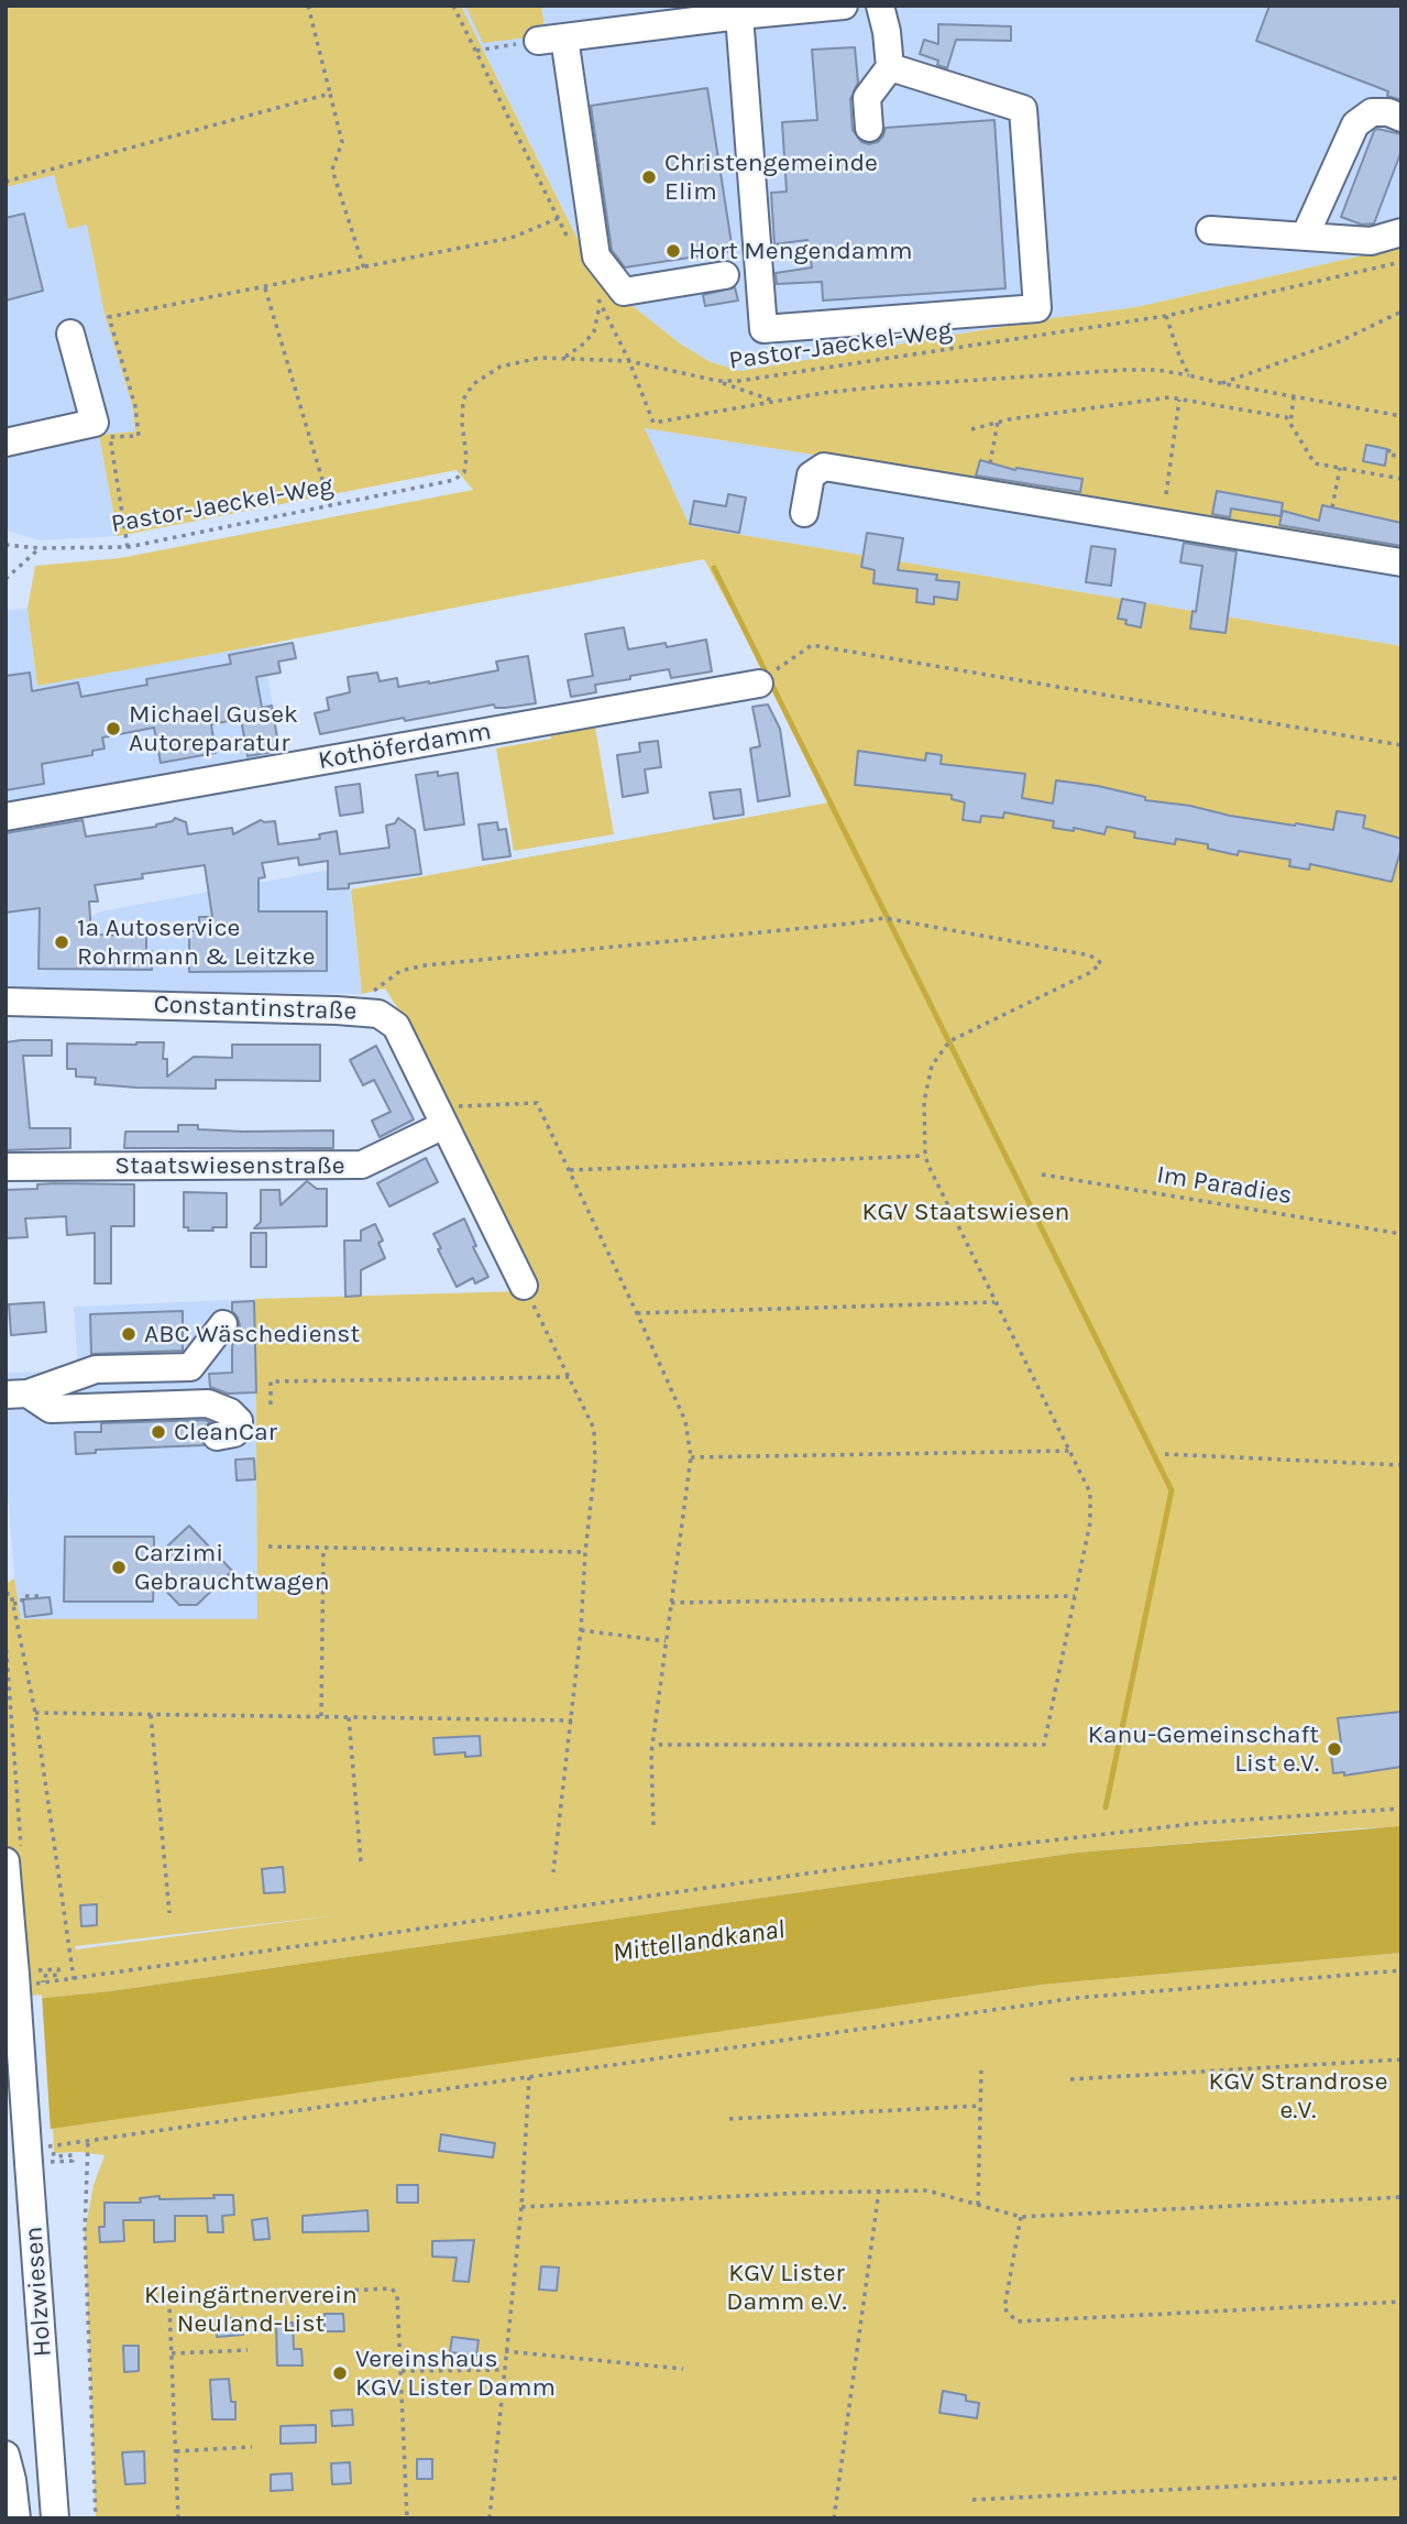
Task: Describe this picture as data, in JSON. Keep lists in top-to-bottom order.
{
  "streets": {
    "street": [
      "Kothöferdamm",
      "Constantinstraße",
      "Staatswiesenstraße",
      "Holzwiesen"
    ],
    "path": ["Pastor-Jaeckel-Weg", "Im Paradies"]
  },
  "crossings": [
    ["Constantinstraße", "Staatswiesenstraße"]
  ],
  "water": ["Mittellandkanal"],
  "parks": [
    "KGV Staatswiesen",
    "KGV Strandrose e.V.",
    "KGV Lister Damm e.V.",
    "Kleingärtnerverein Neuland-List"
  ],
  "places": [
    "Christengemeinde Elim",
    "Hort Mengendamm",
    "Michael Gusek Autoreparatur",
    "1a Autoservice Rohrmann & Leitzke",
    "ABC Wäschedienst",
    "CleanCar",
    "Carzimi Gebrauchtwagen",
    "Kanu-Gemeinschaft List e.V.",
    "Vereinshaus KGV Lister Damm"
  ]
}
